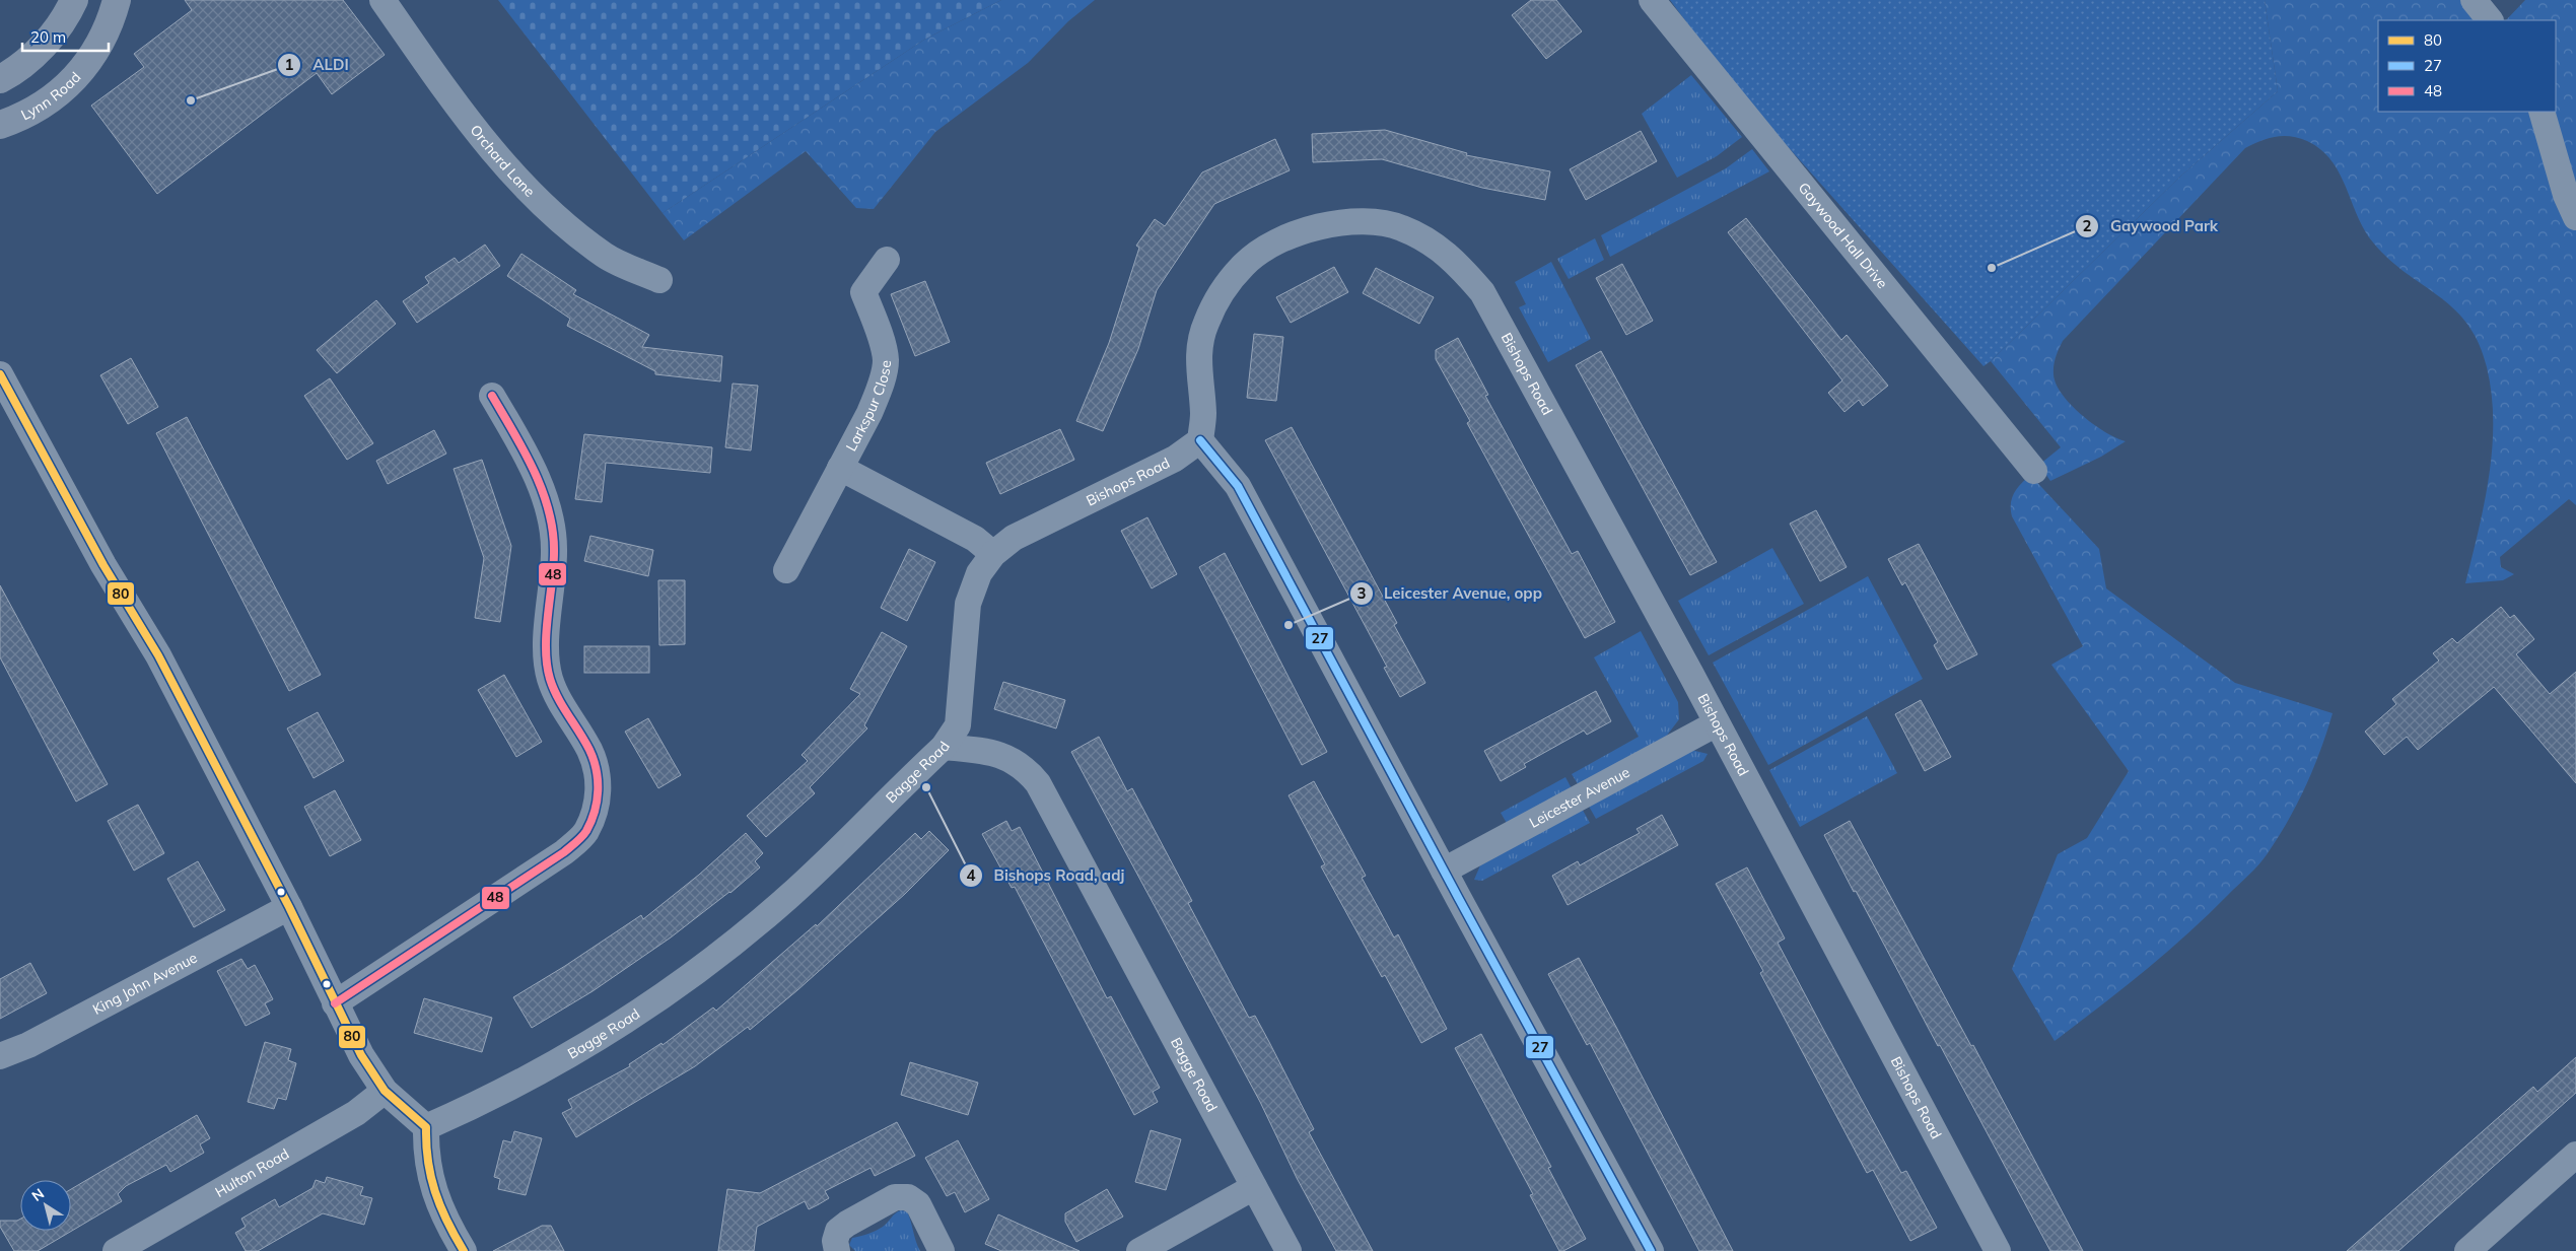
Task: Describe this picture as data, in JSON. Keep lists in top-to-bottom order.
{
  "streets": {
    "main road": ["Lynn Road"],
    "street": [
      "Orchard Lane",
      "Gaywood Hall Drive",
      "Bishops Road",
      "Larkspur Close",
      "Bagge Road",
      "Leicester Avenue",
      "King John Avenue",
      "Hulton Road"
    ]
  },
  "crossings": [
    ["Bishops Road", "Larkspur Close"],
    ["Bishops Road", "Bagge Road"],
    ["Bishops Road", "Leicester Avenue"]
  ],
  "places": [
    "ALDI",
    "Gaywood Park",
    "Leicester Avenue, opp",
    "Bishops Road, adj"
  ],
  "lines": ["transit line 80", "transit line 48", "transit line 27"],
  "legend": ["80", "27", "48"],
  "scale_bar": "20 m",
  "north": "top left"
}
